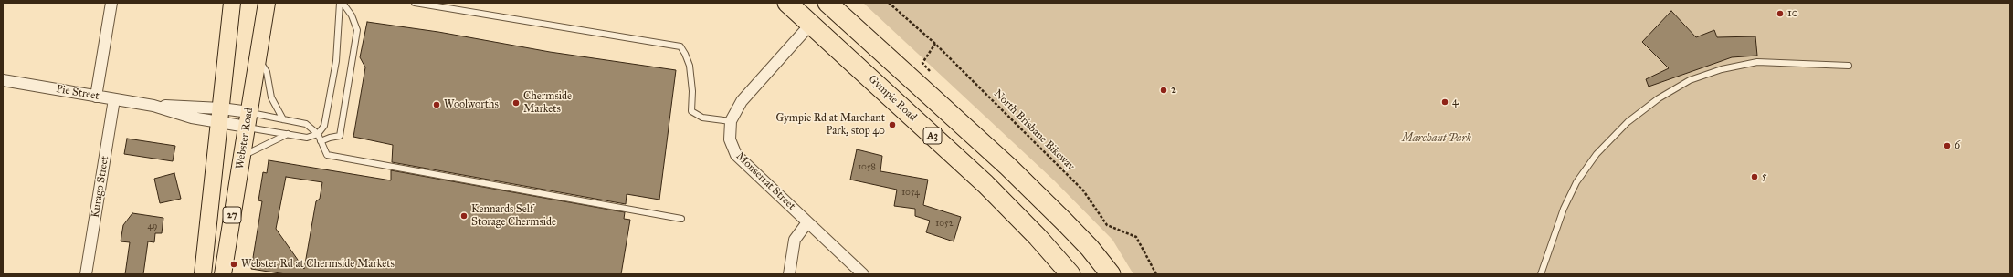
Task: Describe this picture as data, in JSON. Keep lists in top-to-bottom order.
{
  "streets": {
    "highway": ["Gympie Road", "A3"],
    "main road": ["Webster Road", "27"],
    "street": ["Pie Street", "Monserrat Street", "Kurago Street"],
    "path": ["North Brisbane Bikeway"]
  },
  "crossings": [
    ["Pie Street", "Webster Road"],
    ["Pie Street", "Kurago Street"],
    ["Pie Street", "27"],
    ["Gympie Road", "Monserrat Street"]
  ],
  "parks": ["Marchant Park"],
  "places": [
    "10",
    "2",
    "4",
    "Chermside Markets",
    "Woolworths",
    "Gympie Rd at Marchant Park, stop 40",
    "6",
    "5",
    "Kennards Self Storage Chermside",
    "Webster Rd at Chermside Markets"
  ],
  "house_numbers": [
    "1058",
    "1054",
    "1052",
    "49"
  ]
}
